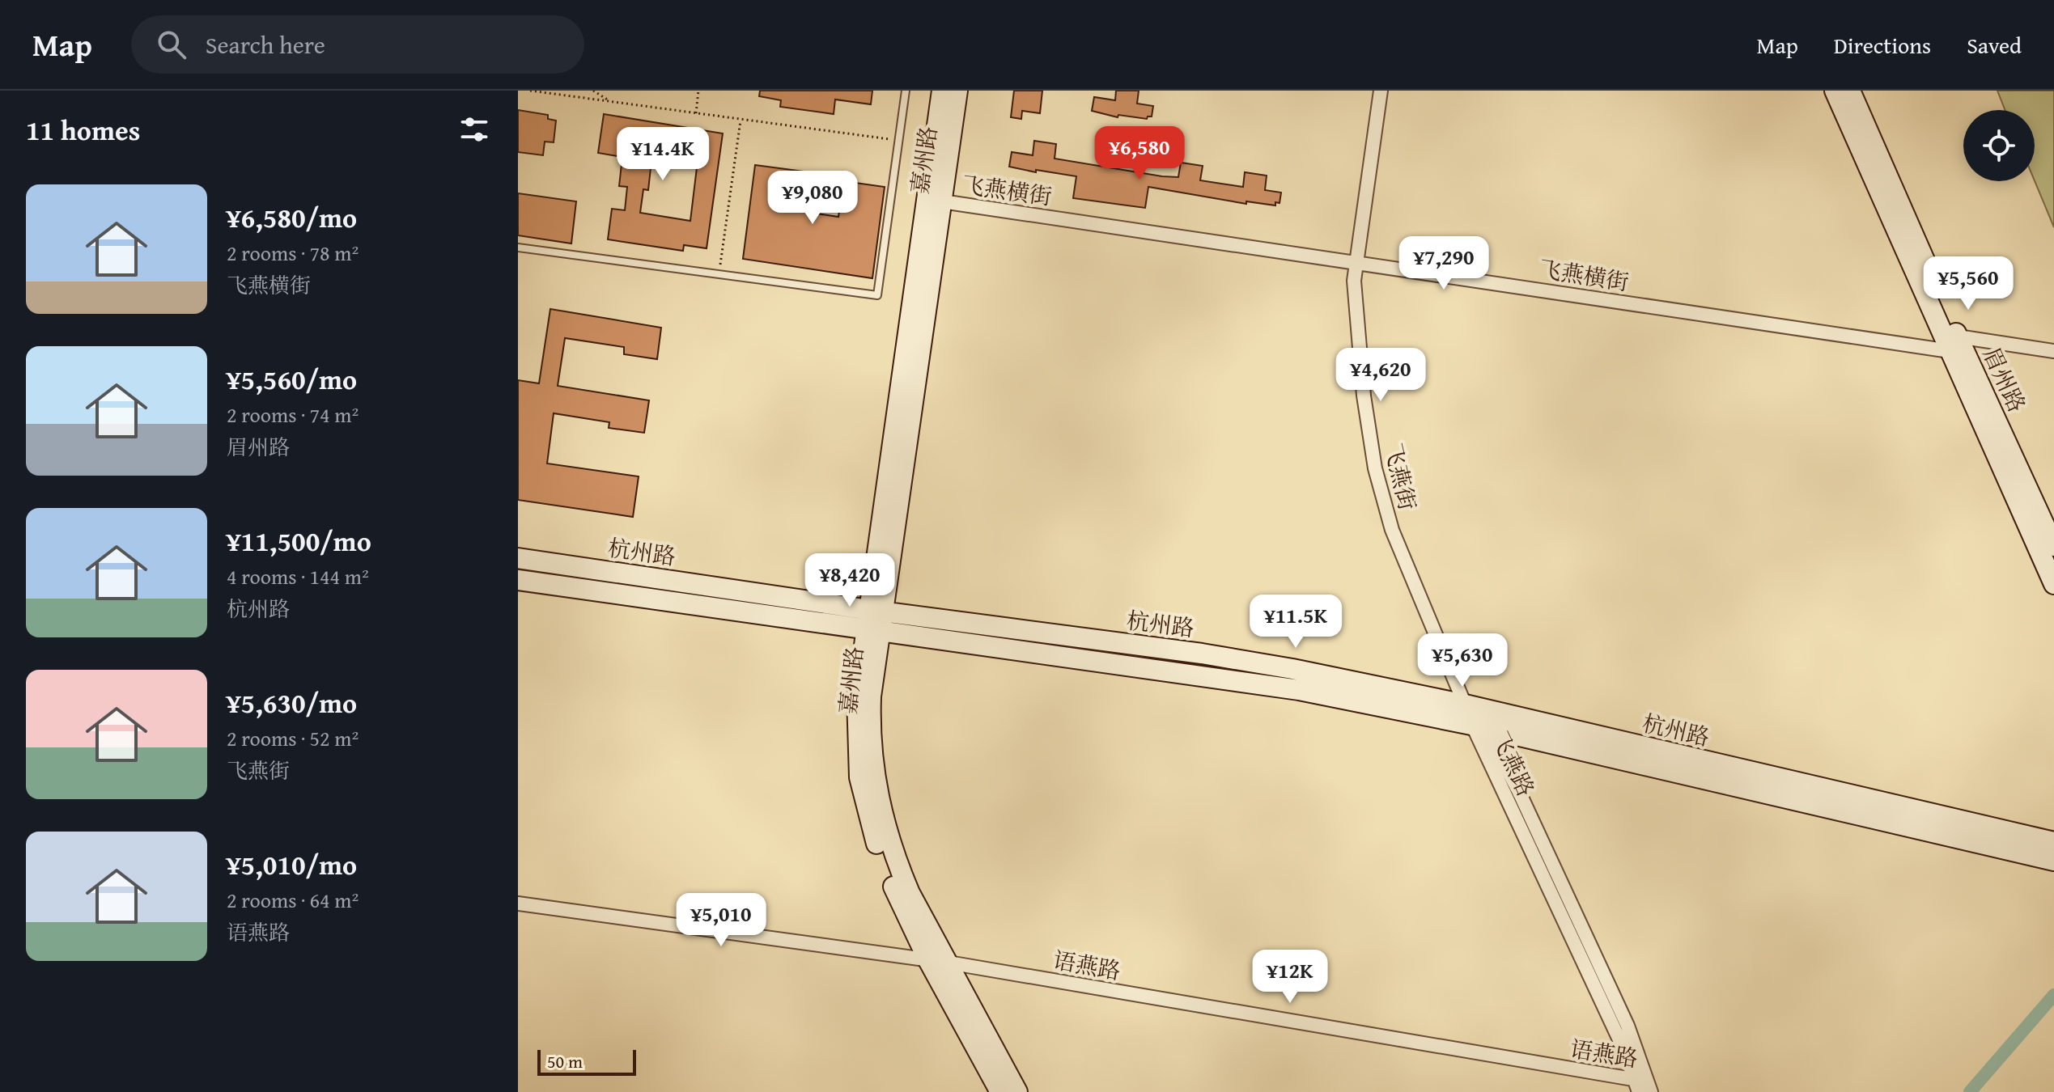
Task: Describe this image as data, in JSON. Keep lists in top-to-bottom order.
{
  "streets": {
    "main road": ["嘉州路", "眉州路", "杭州路"],
    "street": [
      "飞燕横街",
      "飞燕街",
      "飞燕路",
      "语燕路"
    ]
  },
  "crossings": [
    ["嘉州路", "飞燕横街"],
    ["嘉州路", "杭州路"],
    ["嘉州路", "语燕路"],
    ["飞燕横街", "眉州路"],
    ["飞燕横街", "飞燕街"],
    ["飞燕街", "杭州路"],
    ["飞燕街", "飞燕路"],
    ["杭州路", "飞燕路"],
    ["飞燕路", "语燕路"]
  ],
  "scale_bar": "50 m",
  "page": {
    "header": "Map",
    "search": "Search here",
    "nav": ["Map", "Directions", "Saved"],
    "heading": "11 homes",
    "price": [
      "¥6,580",
      "¥14.4K",
      "¥9,080",
      "¥7,290",
      "¥5,560",
      "¥4,620",
      "¥8,420",
      "¥11.5K",
      "¥5,630",
      "¥5,010",
      "¥12K"
    ],
    "list": [
      {
        "name": "¥6,580/mo",
        "note": "2 rooms · 78 m² · 飞燕横街"
      },
      {
        "name": "¥5,560/mo",
        "note": "2 rooms · 74 m² · 眉州路"
      },
      {
        "name": "¥11,500/mo",
        "note": "4 rooms · 144 m² · 杭州路"
      },
      {
        "name": "¥5,630/mo",
        "note": "2 rooms · 52 m² · 飞燕街"
      },
      {
        "name": "¥5,010/mo",
        "note": "2 rooms · 64 m² · 语燕路"
      }
    ],
    "scale": "50 m"
  }
}
